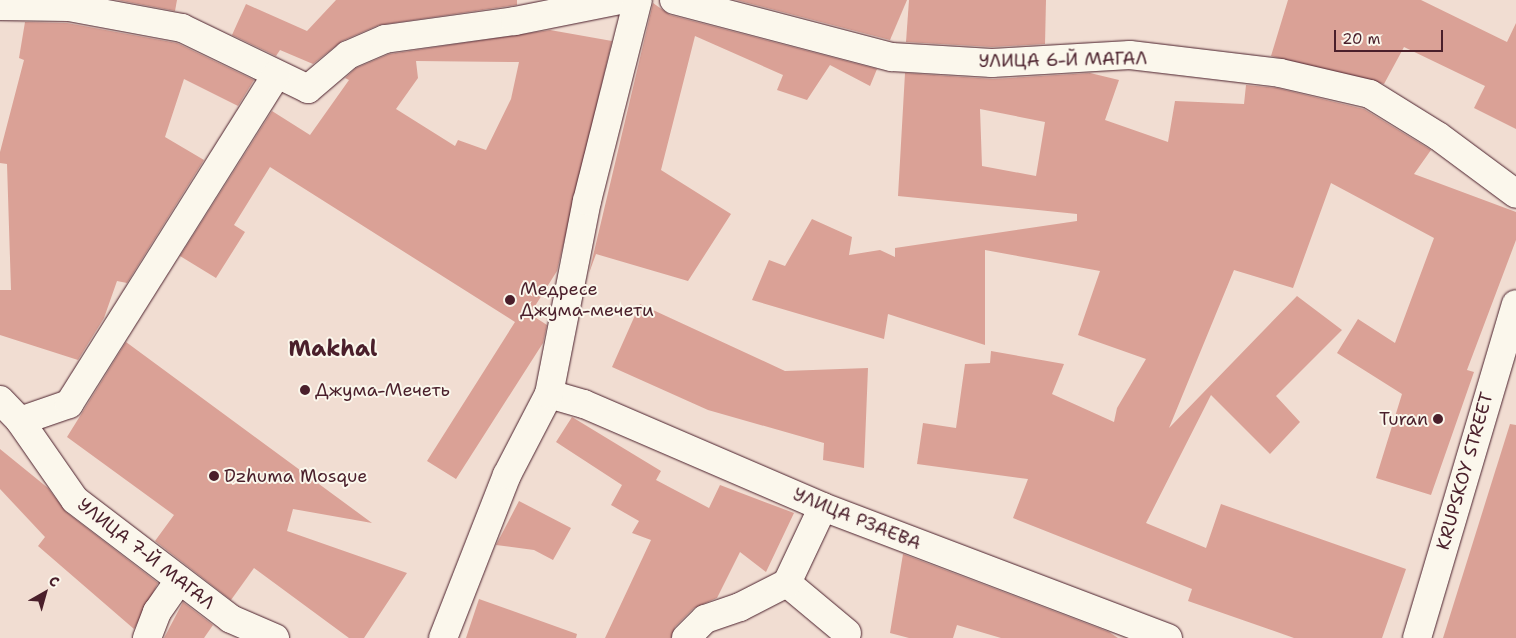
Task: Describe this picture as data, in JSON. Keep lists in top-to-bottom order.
{
  "streets": {
    "street": [
      "УЛИЦА 6-Й МАГАЛ",
      "KRUPSKOY STREET",
      "УЛИЦА РЗАЕВА",
      "УЛИЦА 7-Й МАГАЛ"
    ]
  },
  "districts": ["Makhal"],
  "places": [
    "Медресе Джума-мечети",
    "Джума-Мечеть",
    "Turan",
    "Dzhuma Mosque"
  ],
  "scale_bar": "20 m",
  "north": "top right"
}
